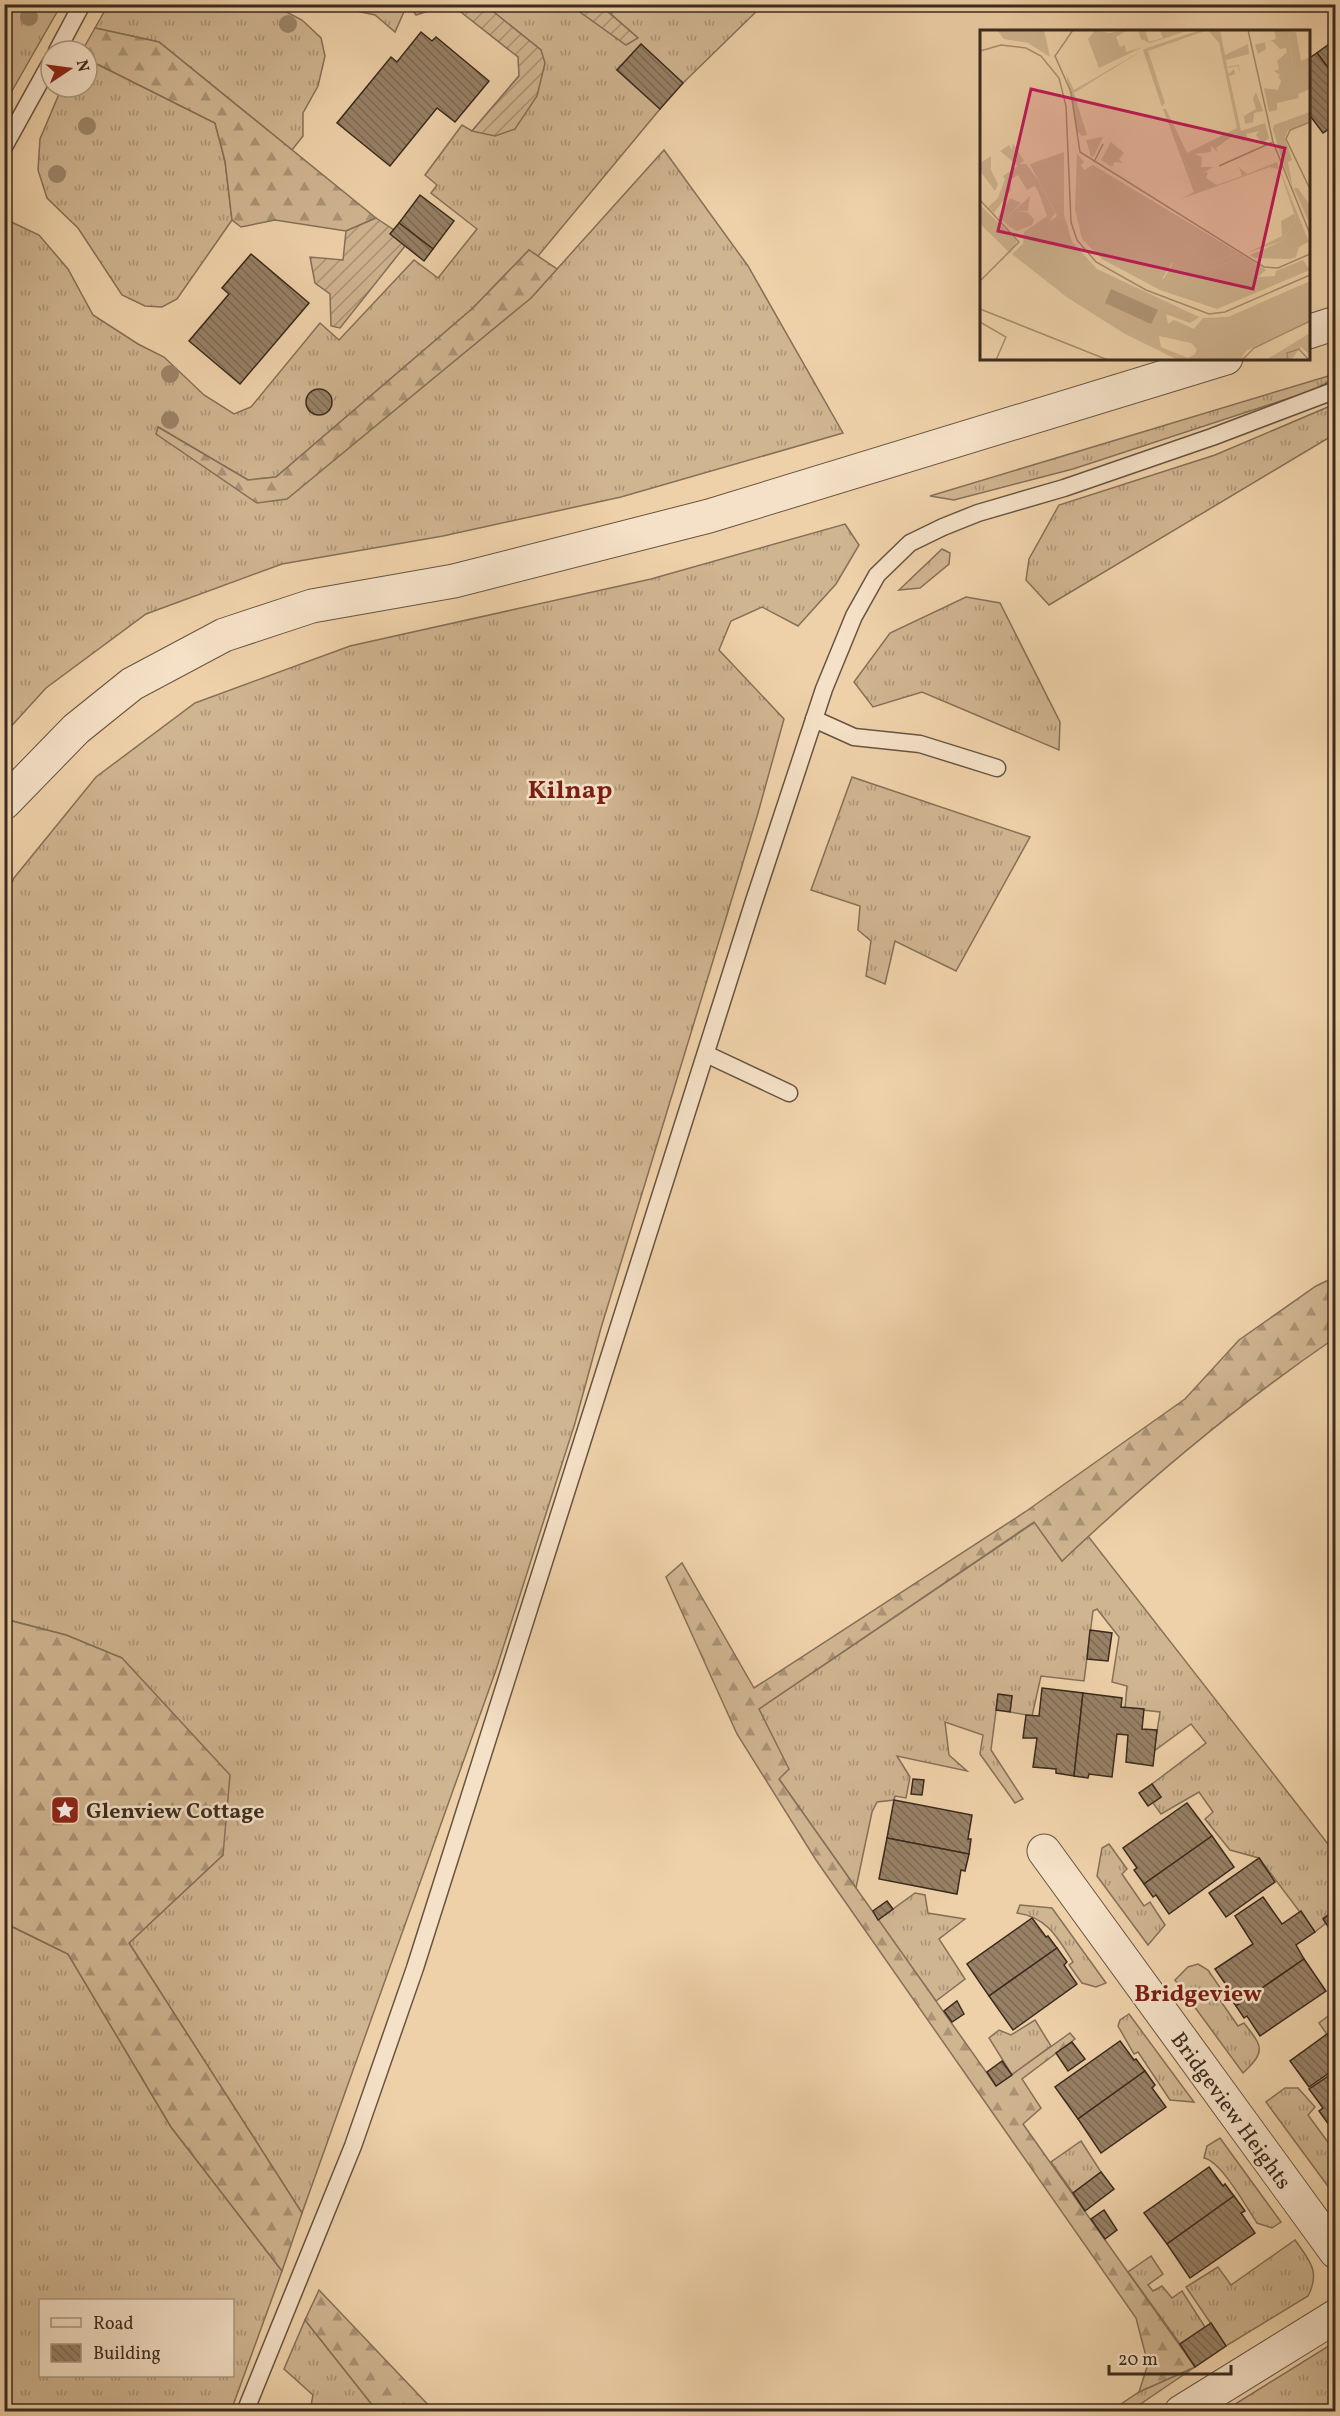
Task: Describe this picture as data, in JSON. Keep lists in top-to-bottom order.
{
  "streets": {
    "street": ["Bridgeview Heights"]
  },
  "districts": ["Kilnap", "Bridgeview"],
  "places": {
    "place": ["Glenview Cottage"]
  },
  "legend": ["Road", "Building"],
  "scale_bar": "20 m",
  "north": "right"
}
